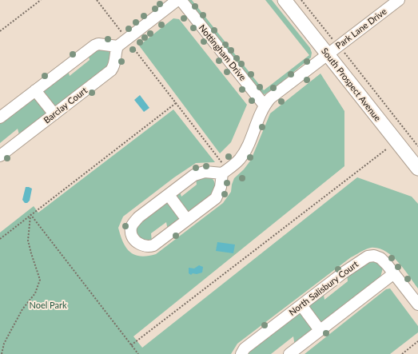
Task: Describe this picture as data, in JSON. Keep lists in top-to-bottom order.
{
  "streets": {
    "main road": ["South Prospect Avenue"],
    "street": [
      "Park Lane Drive",
      "Nottingham Drive",
      "Barclay Court",
      "North Salisbury Court"
    ]
  },
  "crossings": [
    ["Park Lane Drive", "Nottingham Drive"],
    ["Park Lane Drive", "South Prospect Avenue"]
  ],
  "parks": ["Noel Park"]
}
